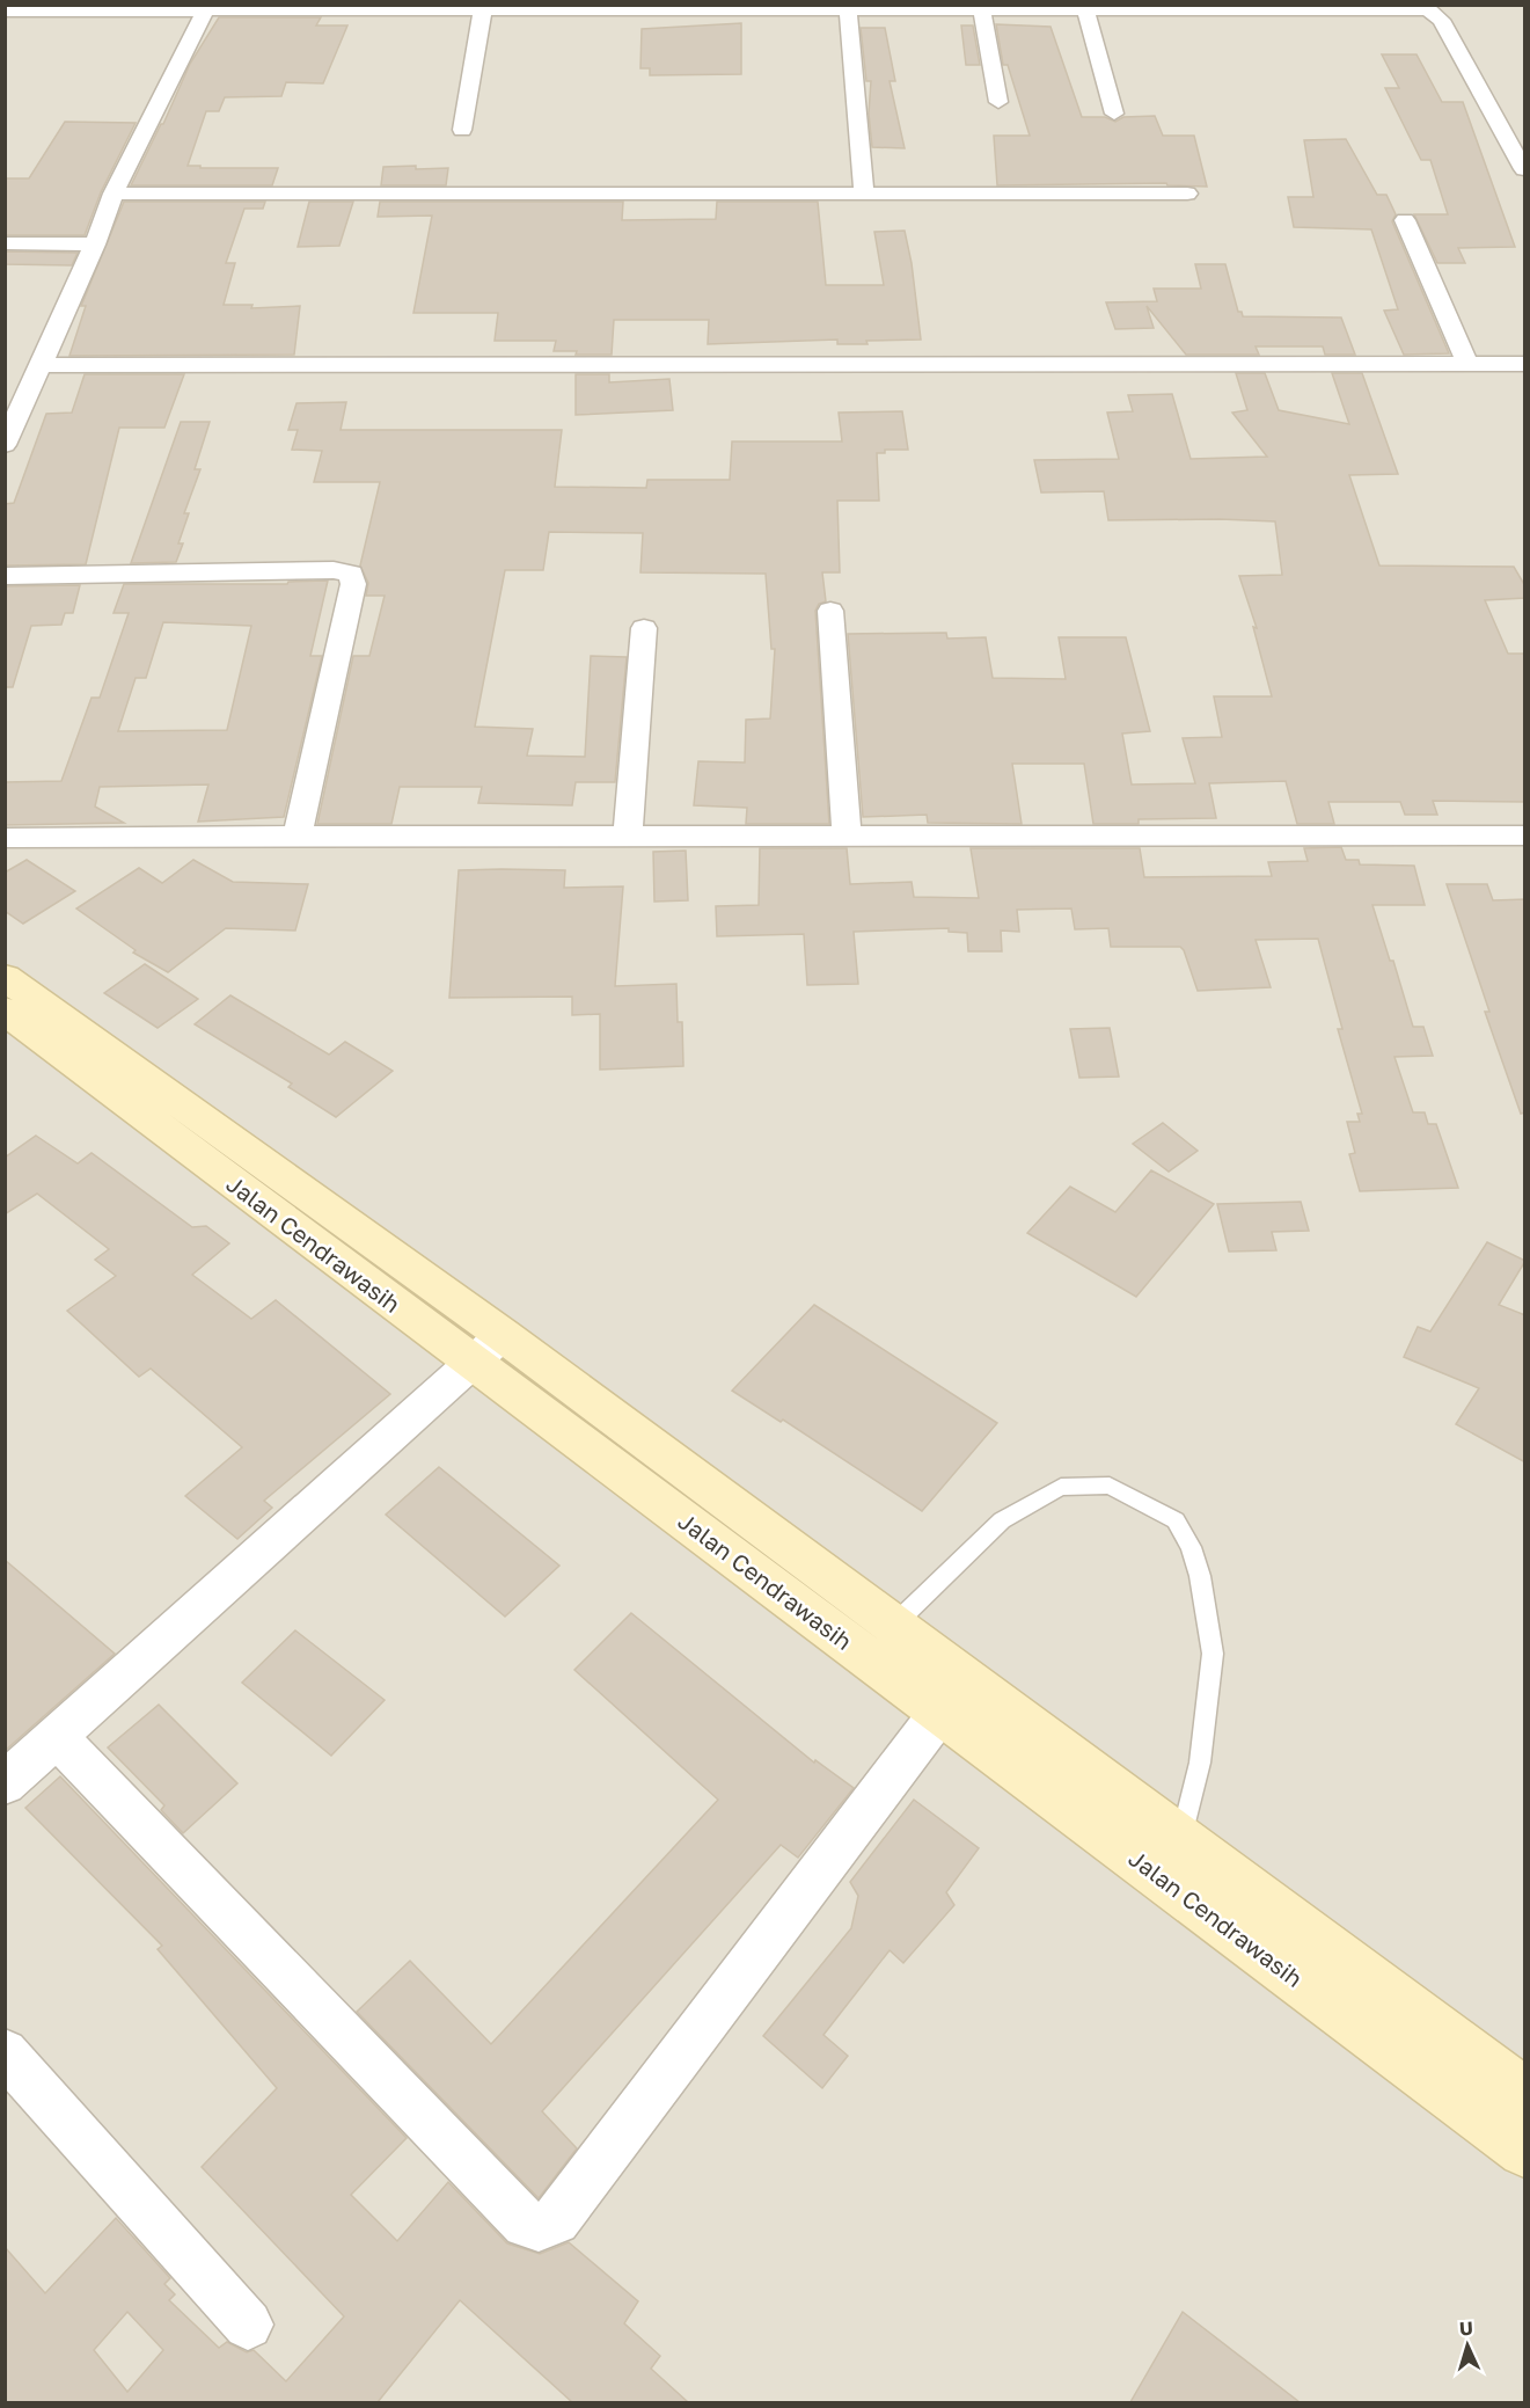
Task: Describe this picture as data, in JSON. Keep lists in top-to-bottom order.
{
  "streets": {
    "main road": ["Jalan Cendrawasih"]
  },
  "north": "top"
}
